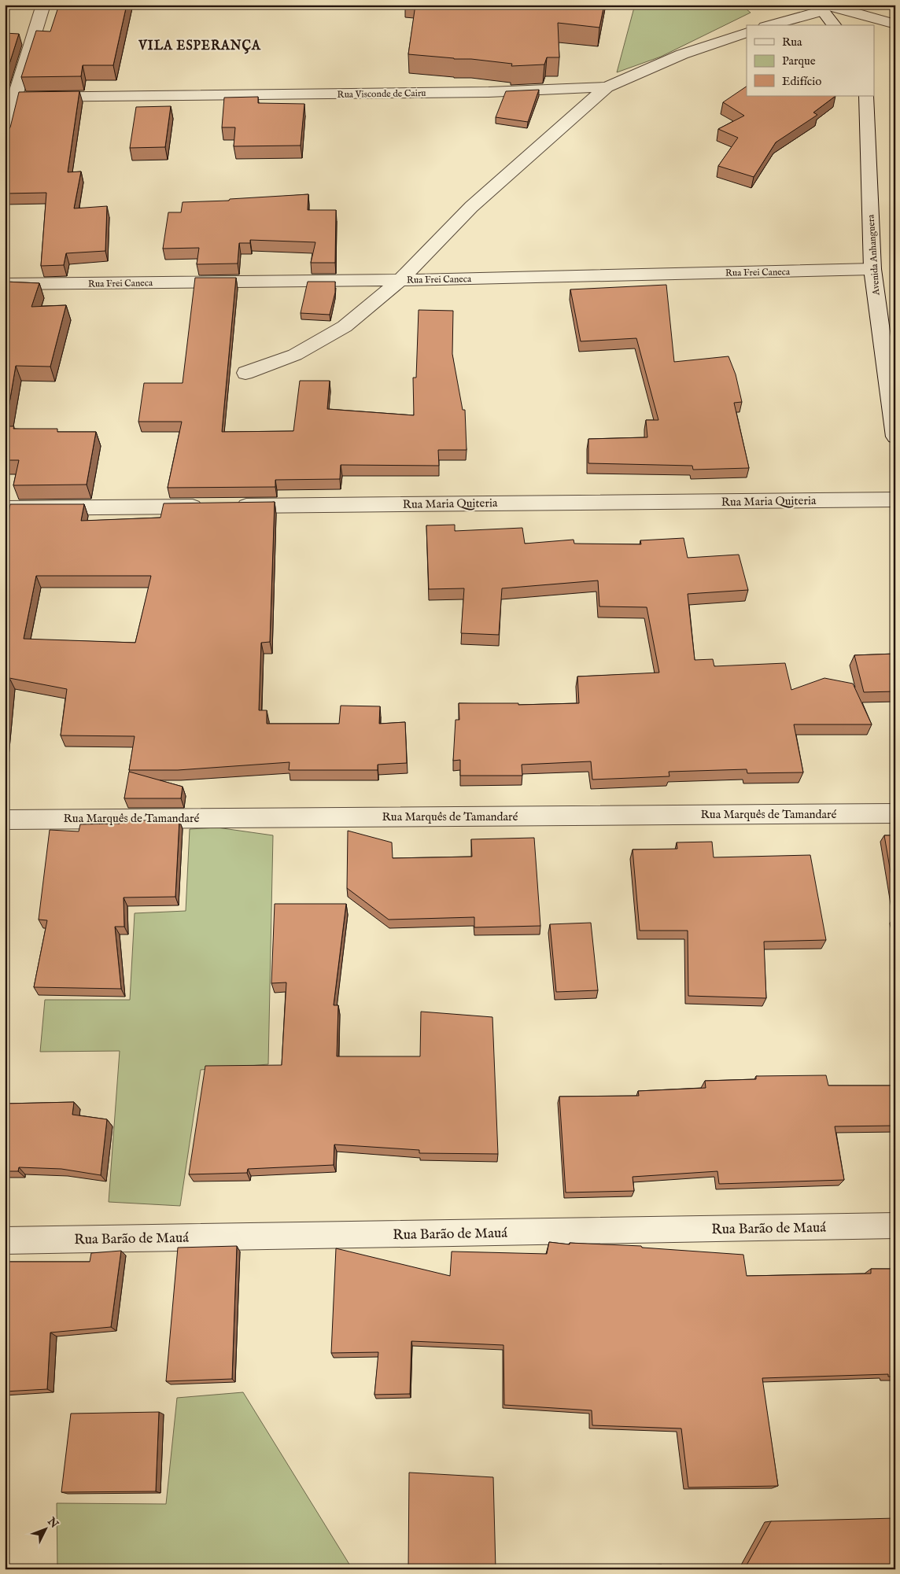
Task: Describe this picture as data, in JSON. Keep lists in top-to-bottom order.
{
  "streets": {
    "street": [
      "Rua Visconde de Cairu",
      "Avenida Anhanguera",
      "Rua Frei Caneca",
      "Rua Maria Quiteria",
      "Rua Marquês de Tamandaré",
      "Rua Barão de Mauá"
    ]
  },
  "crossings": [
    ["Avenida Anhanguera", "Rua Frei Caneca"]
  ],
  "districts": ["VILA ESPERANÇA"],
  "legend": ["Rua", "Parque", "Edifício"],
  "north": "top right"
}
